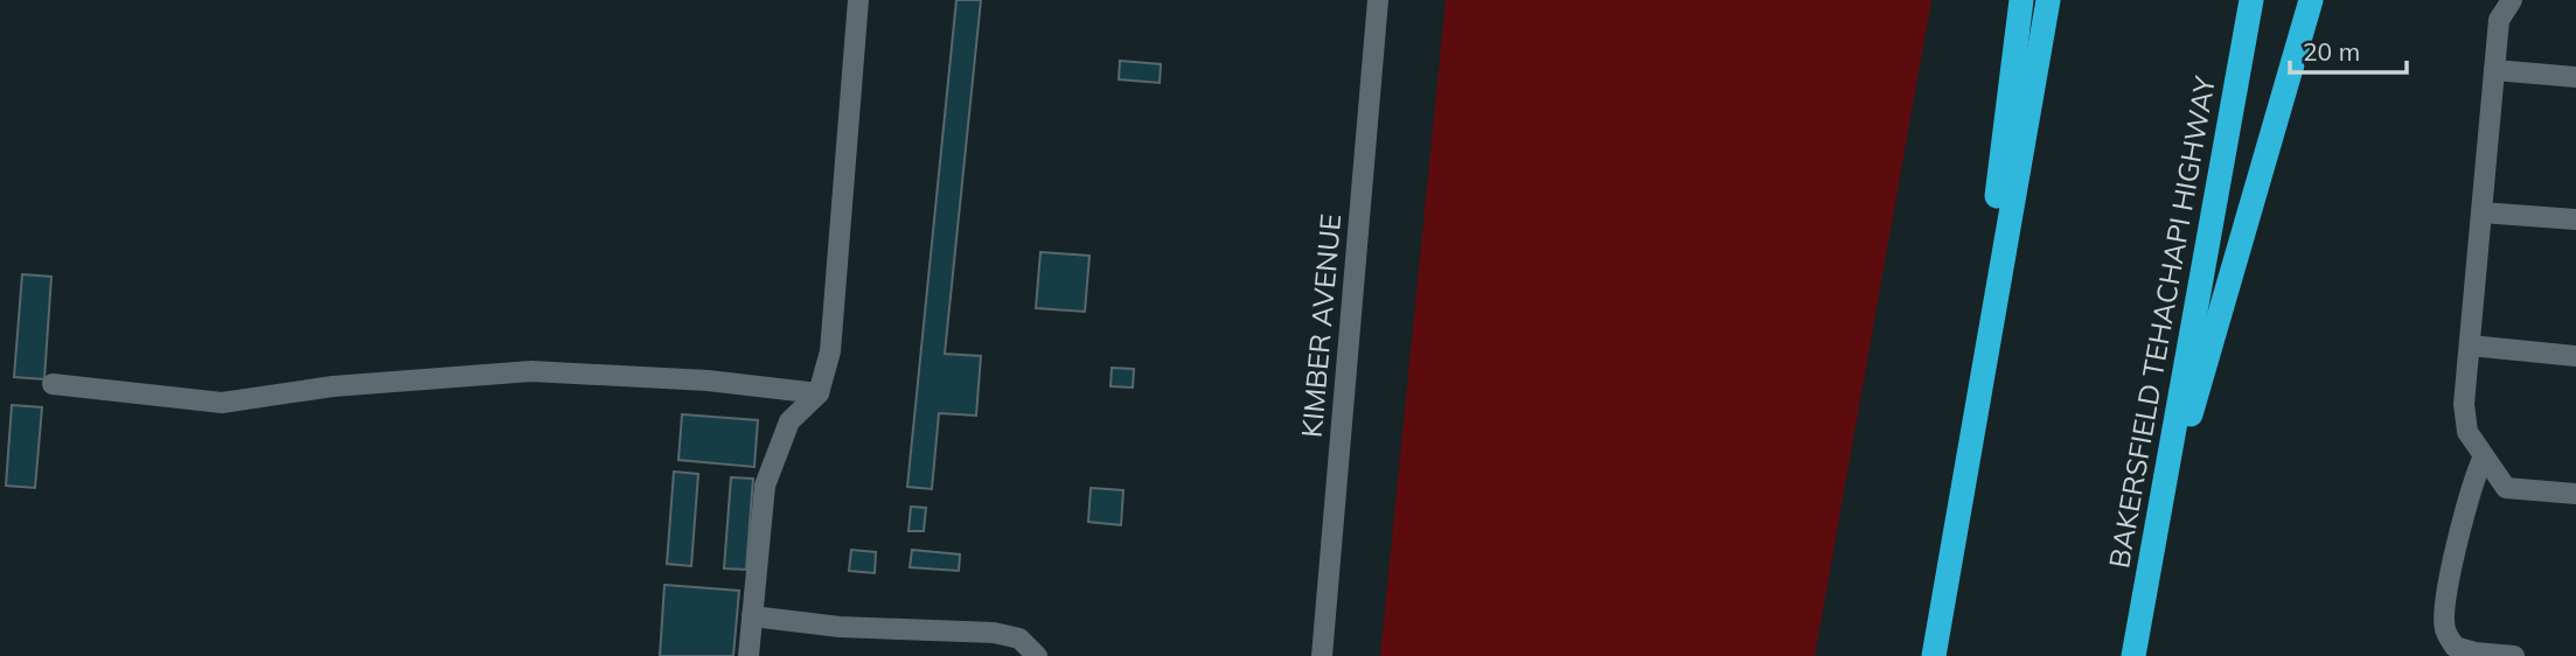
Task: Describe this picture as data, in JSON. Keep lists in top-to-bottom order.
{
  "streets": {
    "highway": ["BAKERSFIELD TEHACHAPI HIGHWAY"],
    "street": ["KIMBER AVENUE"]
  },
  "scale_bar": "20 m"
}
